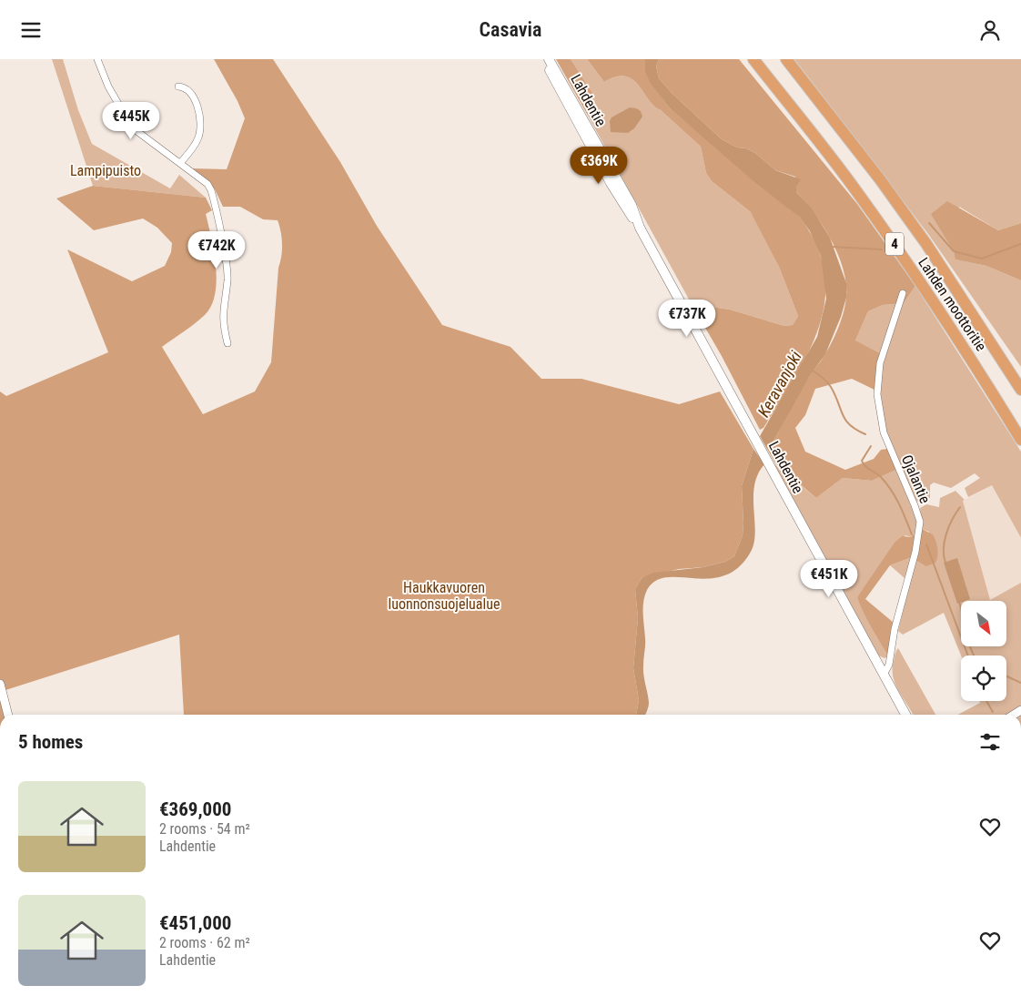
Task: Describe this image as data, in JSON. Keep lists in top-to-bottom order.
{
  "streets": {
    "highway": ["4", "Lahden moottoritie"],
    "main road": ["Lahdentie"],
    "street": ["Ojalantie"]
  },
  "crossings": [
    ["Lahdentie", "Ojalantie"]
  ],
  "water": ["Keravanjoki"],
  "parks": ["Lampipuisto", "Haukkavuoren luonnonsuojelualue"],
  "north": "bottom right",
  "page": {
    "header": "Casavia",
    "price": [
      "€445K",
      "€369K",
      "€742K",
      "€737K",
      "€451K"
    ],
    "heading": "5 homes",
    "list": [
      {
        "name": "€369,000",
        "note": "2 rooms · 54 m² · Lahdentie"
      },
      {
        "name": "€451,000",
        "note": "2 rooms · 62 m² · Lahdentie"
      }
    ]
  }
}
